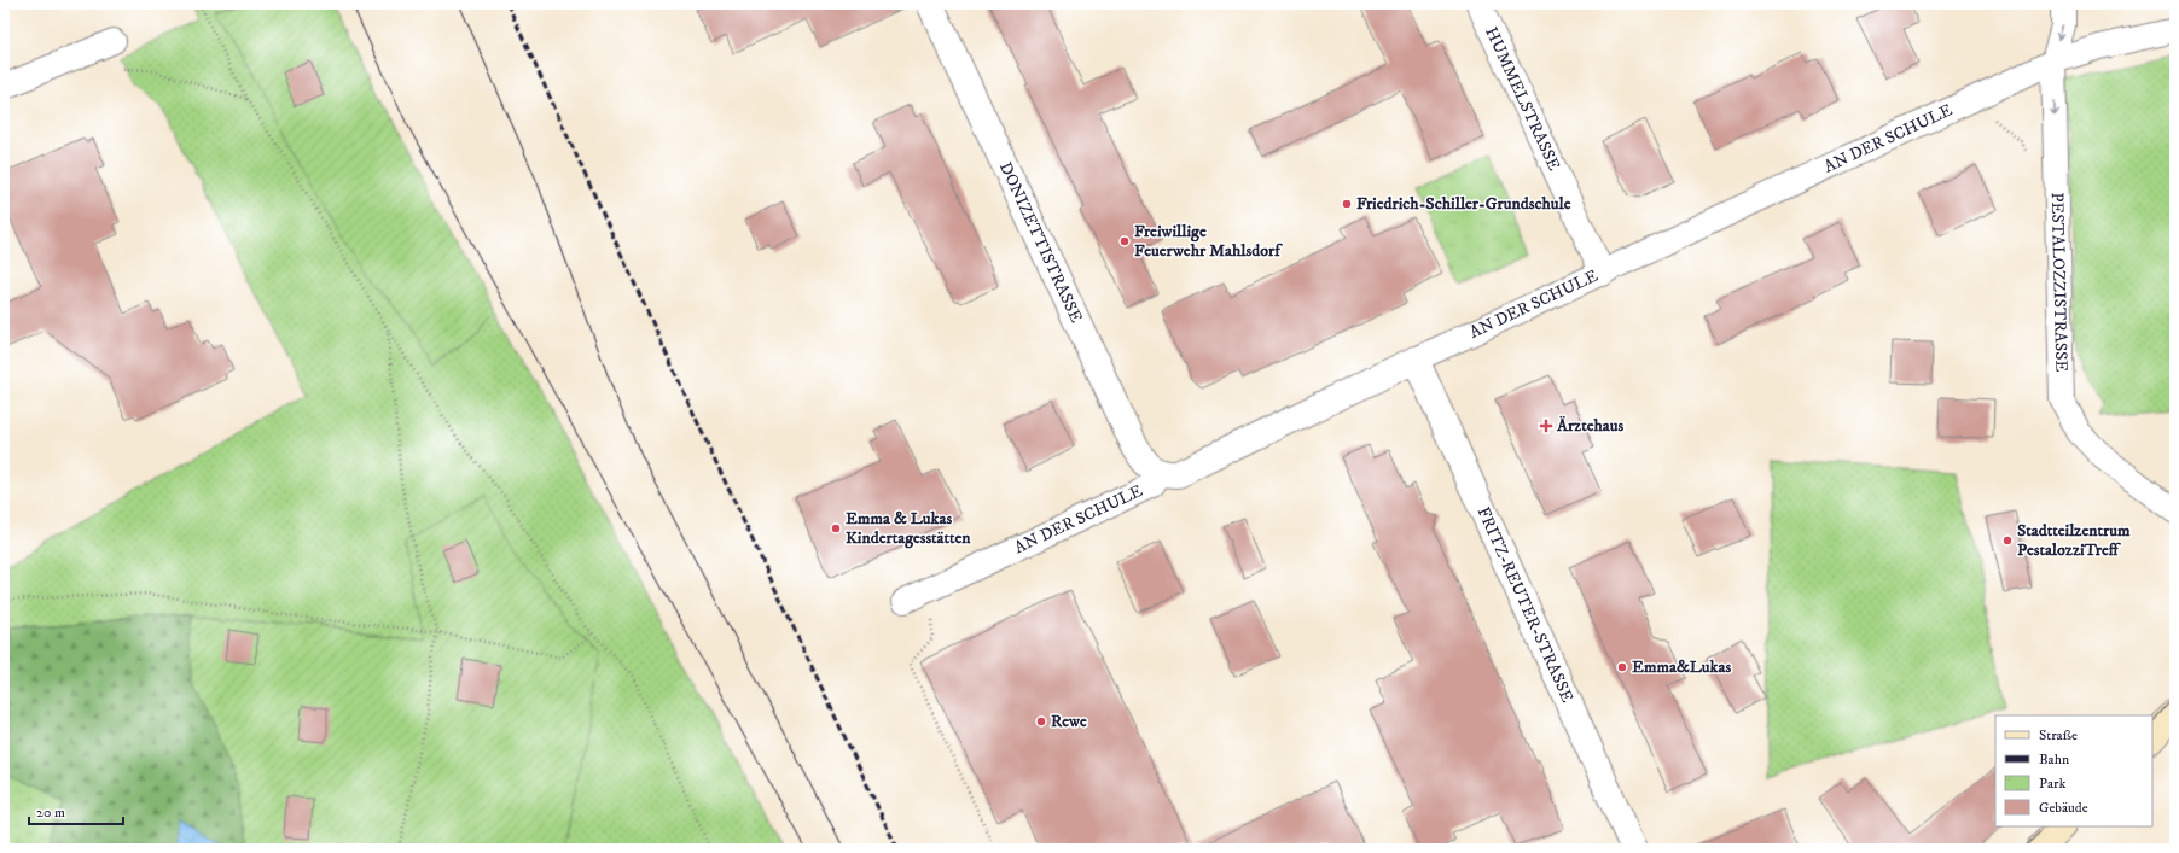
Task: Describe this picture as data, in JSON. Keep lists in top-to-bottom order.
{
  "streets": {
    "street": [
      "HUMMELSTRASSE",
      "AN DER SCHULE",
      "DONIZETTISTRASSE",
      "PESTALOZZISTRASSE",
      "FRITZ-REUTER-STRASSE"
    ]
  },
  "crossings": [
    ["HUMMELSTRASSE", "AN DER SCHULE"],
    ["AN DER SCHULE", "DONIZETTISTRASSE"],
    ["AN DER SCHULE", "PESTALOZZISTRASSE"],
    ["AN DER SCHULE", "FRITZ-REUTER-STRASSE"]
  ],
  "one_way": ["PESTALOZZISTRASSE"],
  "places": {
    "other": [
      "Friedrich-Schiller-Grundschule",
      "Freiwillige Feuerwehr Mahlsdorf",
      "Emma & Lukas Kindertagesstätten",
      "Stadtteilzentrum PestalozziTreff",
      "Emma&Lukas",
      "Rewe"
    ],
    "health": ["Ärztehaus"]
  },
  "legend": [
    "Straße",
    "Bahn",
    "Park",
    "Gebäude"
  ],
  "scale_bar": "20 m"
}
